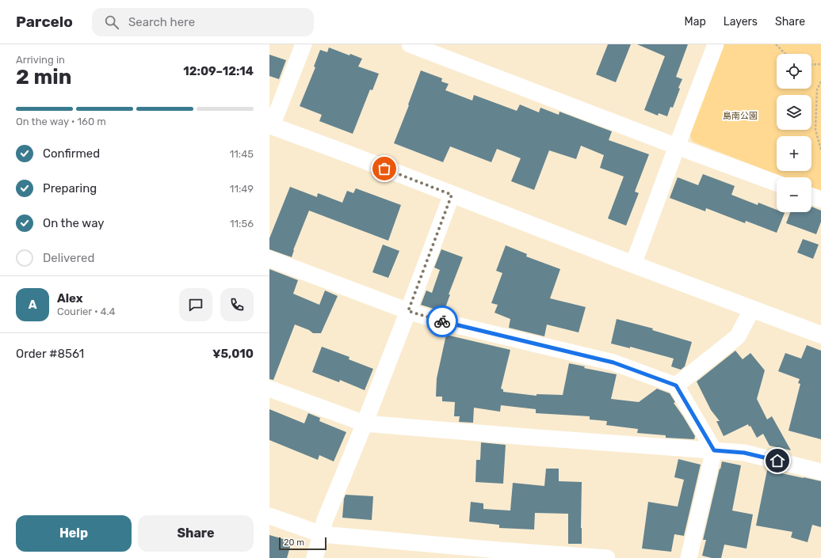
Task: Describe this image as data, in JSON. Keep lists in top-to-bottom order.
{
  "parks": ["島南公園"],
  "scale_bar": "20 m",
  "page": {
    "header": "Parcelo",
    "search": "Search here",
    "nav": ["Map", "Layers", "Share"],
    "heading": ["2 min", "Arriving in", "12:09–12:14"],
    "panel": [
      "Alex",
      "Courier · 4.4",
      "Order #8561",
      "¥5,010"
    ],
    "map_buttons": ["+", "−"],
    "bar": "On the way · 160 m",
    "list": [
      ["Confirmed", "11:45"],
      ["Preparing", "11:49"],
      ["On the way", "11:56"],
      "Delivered"
    ],
    "round": "A",
    "buttons": ["Help", "Share"],
    "scale": "20 m"
  }
}
